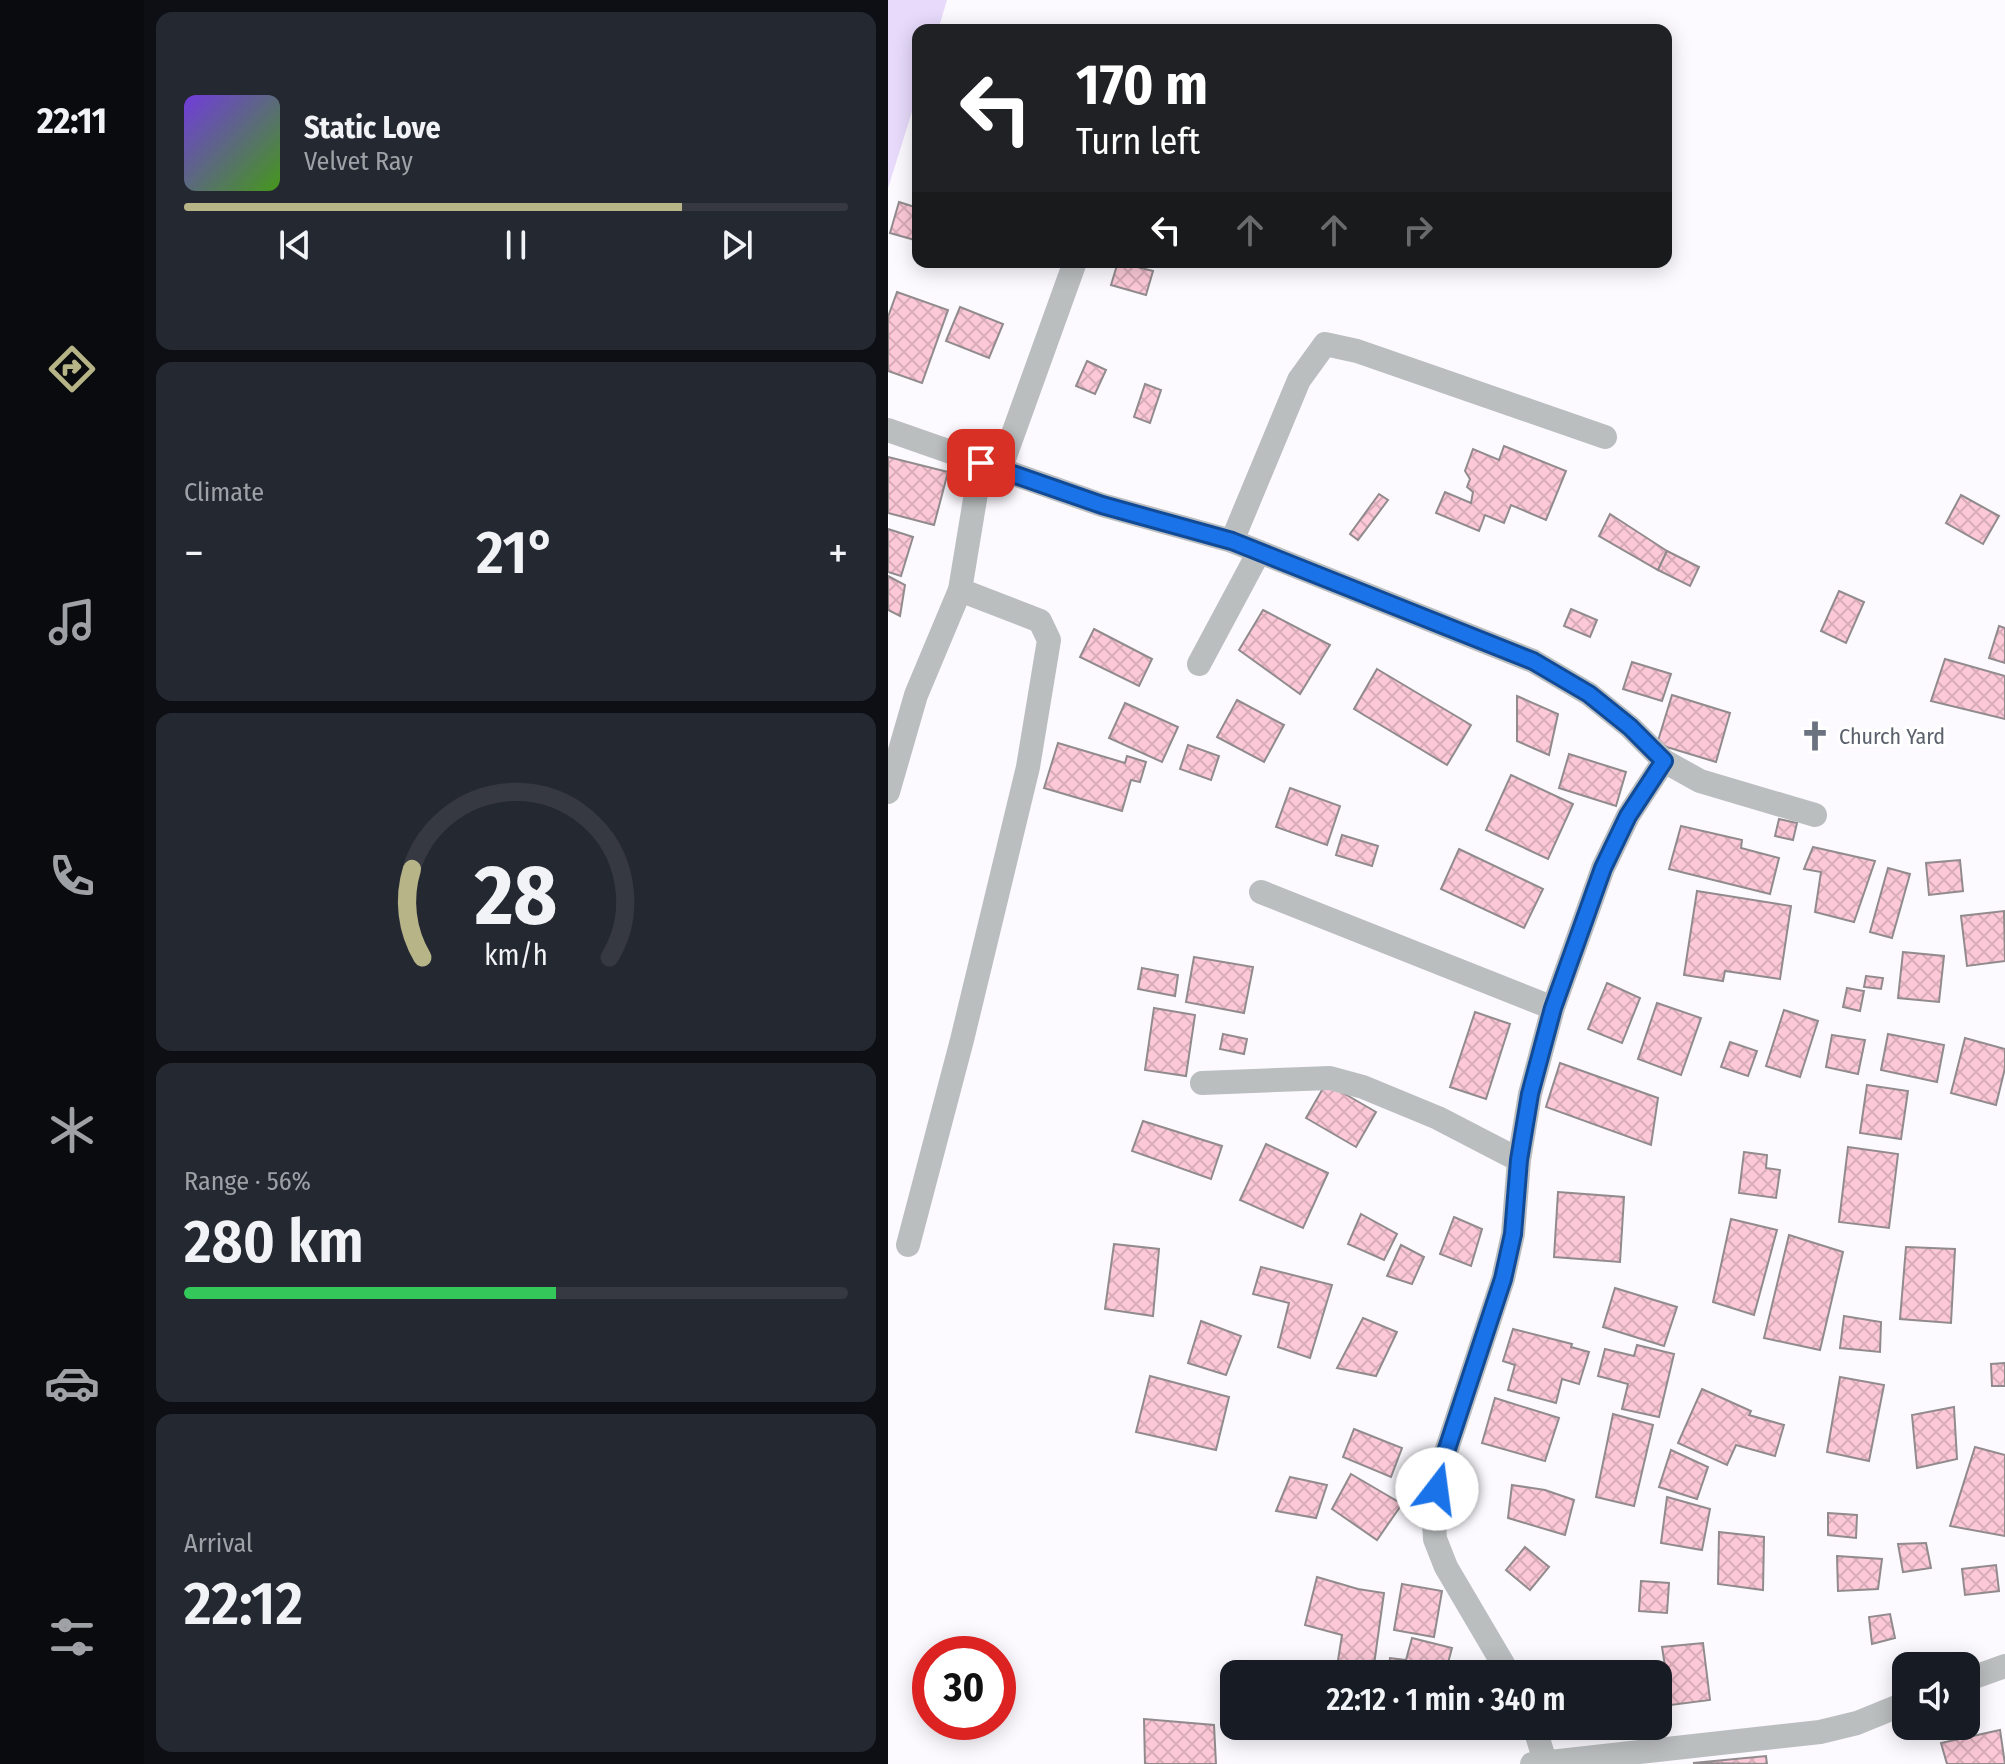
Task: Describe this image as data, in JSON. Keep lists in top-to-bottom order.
{
  "places": {
    "church": ["Church Yard"]
  },
  "page": {
    "tabs": "22:11",
    "turn": ["170 m", "Turn left"],
    "song": ["Static Love", "Velvet Ray"],
    "tile": [
      "Climate",
      ["Range · 56%", "280 km"],
      ["Arrival", "22:12"]
    ],
    "heat": ["−", "21°", "+"],
    "limit": "30",
    "trip": "22:12 · 1 min · 340 m",
    "gauge": ["28", "km/h"]
  }
}
